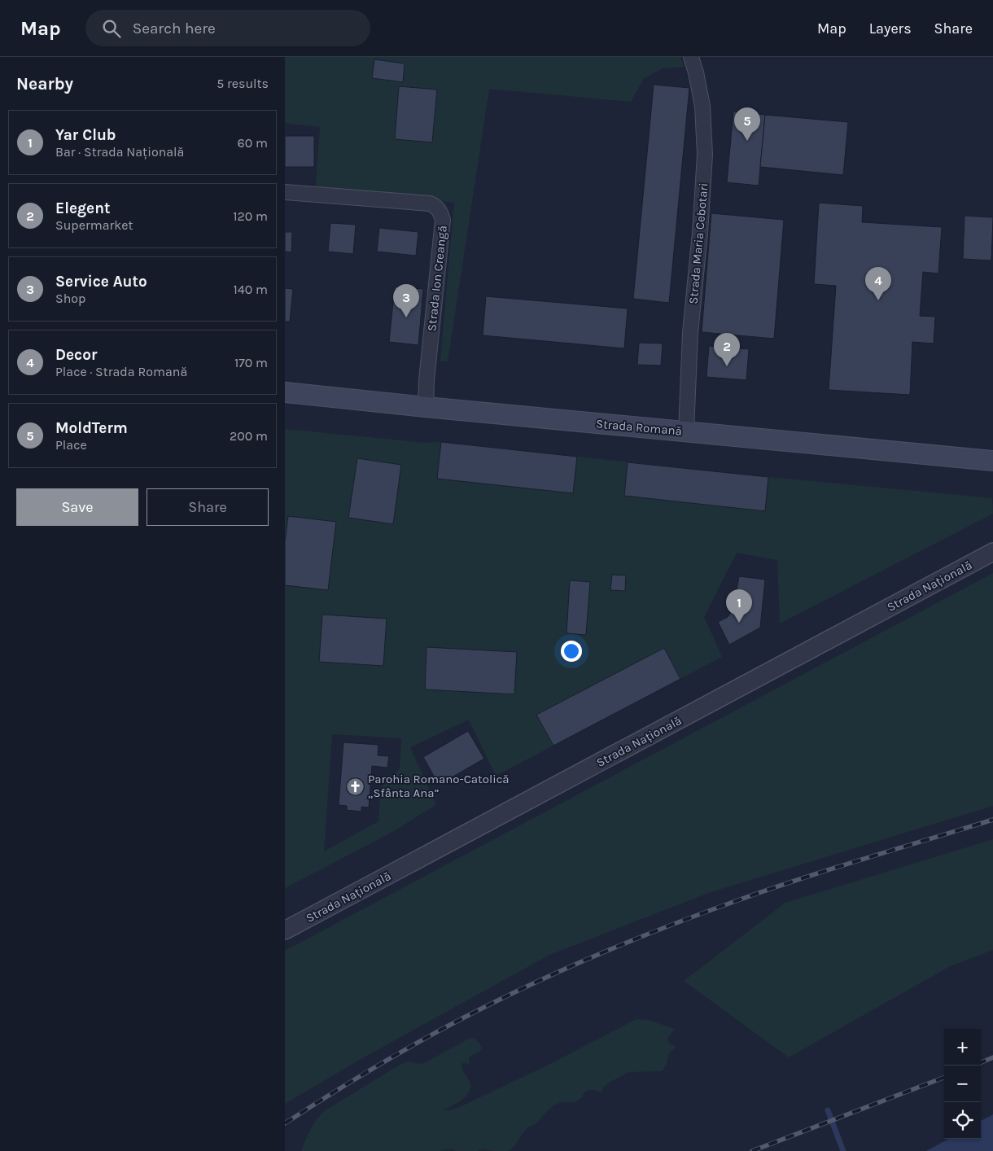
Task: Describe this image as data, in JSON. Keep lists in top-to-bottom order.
{
  "streets": {
    "main road": ["Strada Romană"],
    "street": ["Strada Maria Cebotari", "Strada Ion Creangă", "Strada Națională"]
  },
  "crossings": [
    ["Strada Maria Cebotari", "Strada Romană"],
    ["Strada Ion Creangă", "Strada Romană"]
  ],
  "places": {
    "church": ["Parohia Romano-Catolică „Sfânta Ana”"]
  },
  "page": {
    "header": "Map",
    "search": "Search here",
    "nav": ["Map", "Layers", "Share"],
    "heading": ["Nearby", "5 results"],
    "pins": [
      "5",
      "4",
      "3",
      "2",
      "1"
    ],
    "list": [
      {
        "mark": "1",
        "name": "Yar Club",
        "note": "Bar · Strada Națională",
        "value": "60 m"
      },
      {
        "mark": "2",
        "name": "Elegent",
        "note": "Supermarket",
        "value": "120 m"
      },
      {
        "mark": "3",
        "name": "Service Auto",
        "note": "Shop",
        "value": "140 m"
      },
      {
        "mark": "4",
        "name": "Decor",
        "note": "Place · Strada Romană",
        "value": "170 m"
      },
      {
        "mark": "5",
        "name": "MoldTerm",
        "note": "Place",
        "value": "200 m"
      }
    ],
    "buttons": ["Save", "Share"],
    "map_buttons": ["+", "−"]
  }
}
